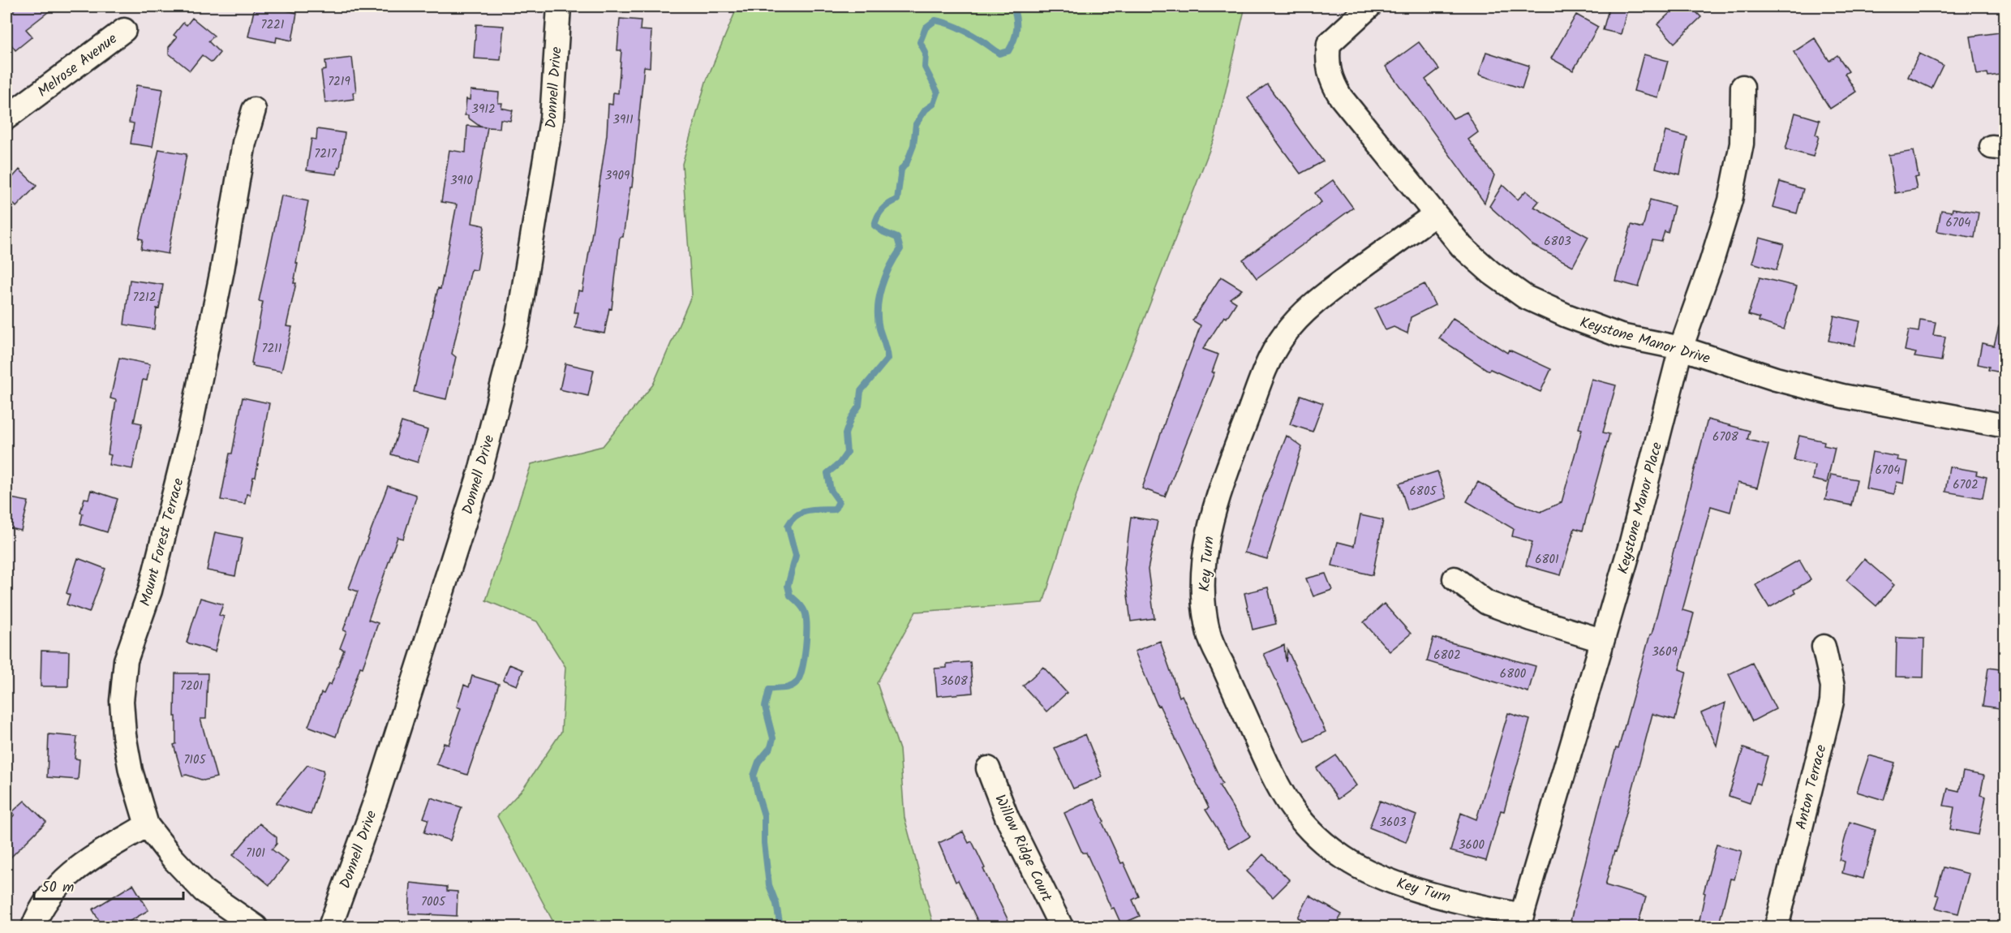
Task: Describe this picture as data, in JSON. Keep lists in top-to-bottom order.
{
  "streets": {
    "street": [
      "Melrose Avenue",
      "Donnell Drive",
      "Keystone Manor Drive",
      "Keystone Manor Place",
      "Mount Forest Terrace",
      "Key Turn",
      "Anton Terrace",
      "Willow Ridge Court"
    ]
  },
  "crossings": [
    ["Keystone Manor Drive", "Keystone Manor Place"],
    ["Keystone Manor Drive", "Key Turn"],
    ["Keystone Manor Place", "Key Turn"]
  ],
  "house_numbers": [
    "7221",
    "7219",
    "3912",
    "3911",
    "7217",
    "3909",
    "3910",
    "6704",
    "6803",
    "7212",
    "7211",
    "6708",
    "6704",
    "6702",
    "6805",
    "6801",
    "3609",
    "6802",
    "6800",
    "3608",
    "7201",
    "7105",
    "3603",
    "3600",
    "7101",
    "7005"
  ],
  "scale_bar": "50 m"
}
